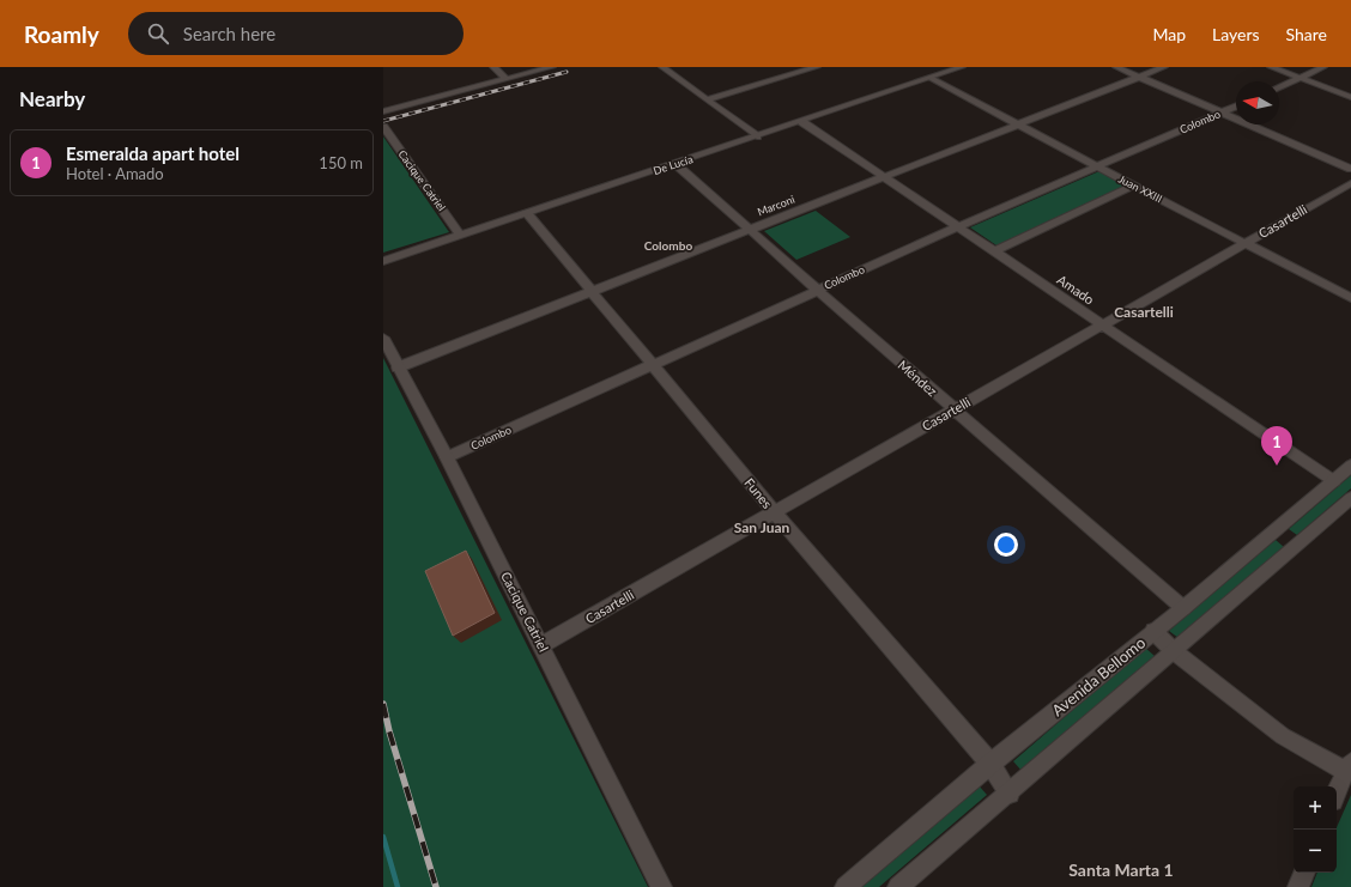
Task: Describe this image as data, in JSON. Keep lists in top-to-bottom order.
{
  "streets": {
    "street": [
      "Colombo",
      "De Lucía",
      "Cacique Catriel",
      "Juan XXIII",
      "Marconi",
      "Casartelli",
      "Amado",
      "Méndez",
      "Funes",
      "Avenida Bellomo"
    ]
  },
  "crossings": [
    ["Colombo", "Cacique Catriel"],
    ["Colombo", "Juan XXIII"],
    ["Colombo", "Amado"],
    ["Colombo", "Méndez"],
    ["Colombo", "Funes"],
    ["De Lucía", "Cacique Catriel"],
    ["De Lucía", "Juan XXIII"],
    ["De Lucía", "Amado"],
    ["De Lucía", "Méndez"],
    ["De Lucía", "Funes"],
    ["Cacique Catriel", "Marconi"],
    ["Cacique Catriel", "Casartelli"],
    ["Juan XXIII", "Marconi"],
    ["Juan XXIII", "Casartelli"],
    ["Marconi", "Amado"],
    ["Marconi", "Méndez"],
    ["Marconi", "Funes"],
    ["Casartelli", "Amado"],
    ["Casartelli", "Méndez"],
    ["Casartelli", "Funes"],
    ["Amado", "Avenida Bellomo"],
    ["Méndez", "Avenida Bellomo"],
    ["Funes", "Avenida Bellomo"]
  ],
  "districts": [
    "Colombo",
    "Casartelli",
    "San Juan",
    "Santa Marta 1"
  ],
  "north": "left",
  "page": {
    "header": "Roamly",
    "search": "Search here",
    "nav": ["Map", "Layers", "Share"],
    "heading": "Nearby",
    "list": [
      {
        "mark": "1",
        "name": "Esmeralda apart hotel",
        "note": "Hotel · Amado",
        "value": "150 m"
      }
    ],
    "pins": "1",
    "map_buttons": ["+", "−"]
  }
}
